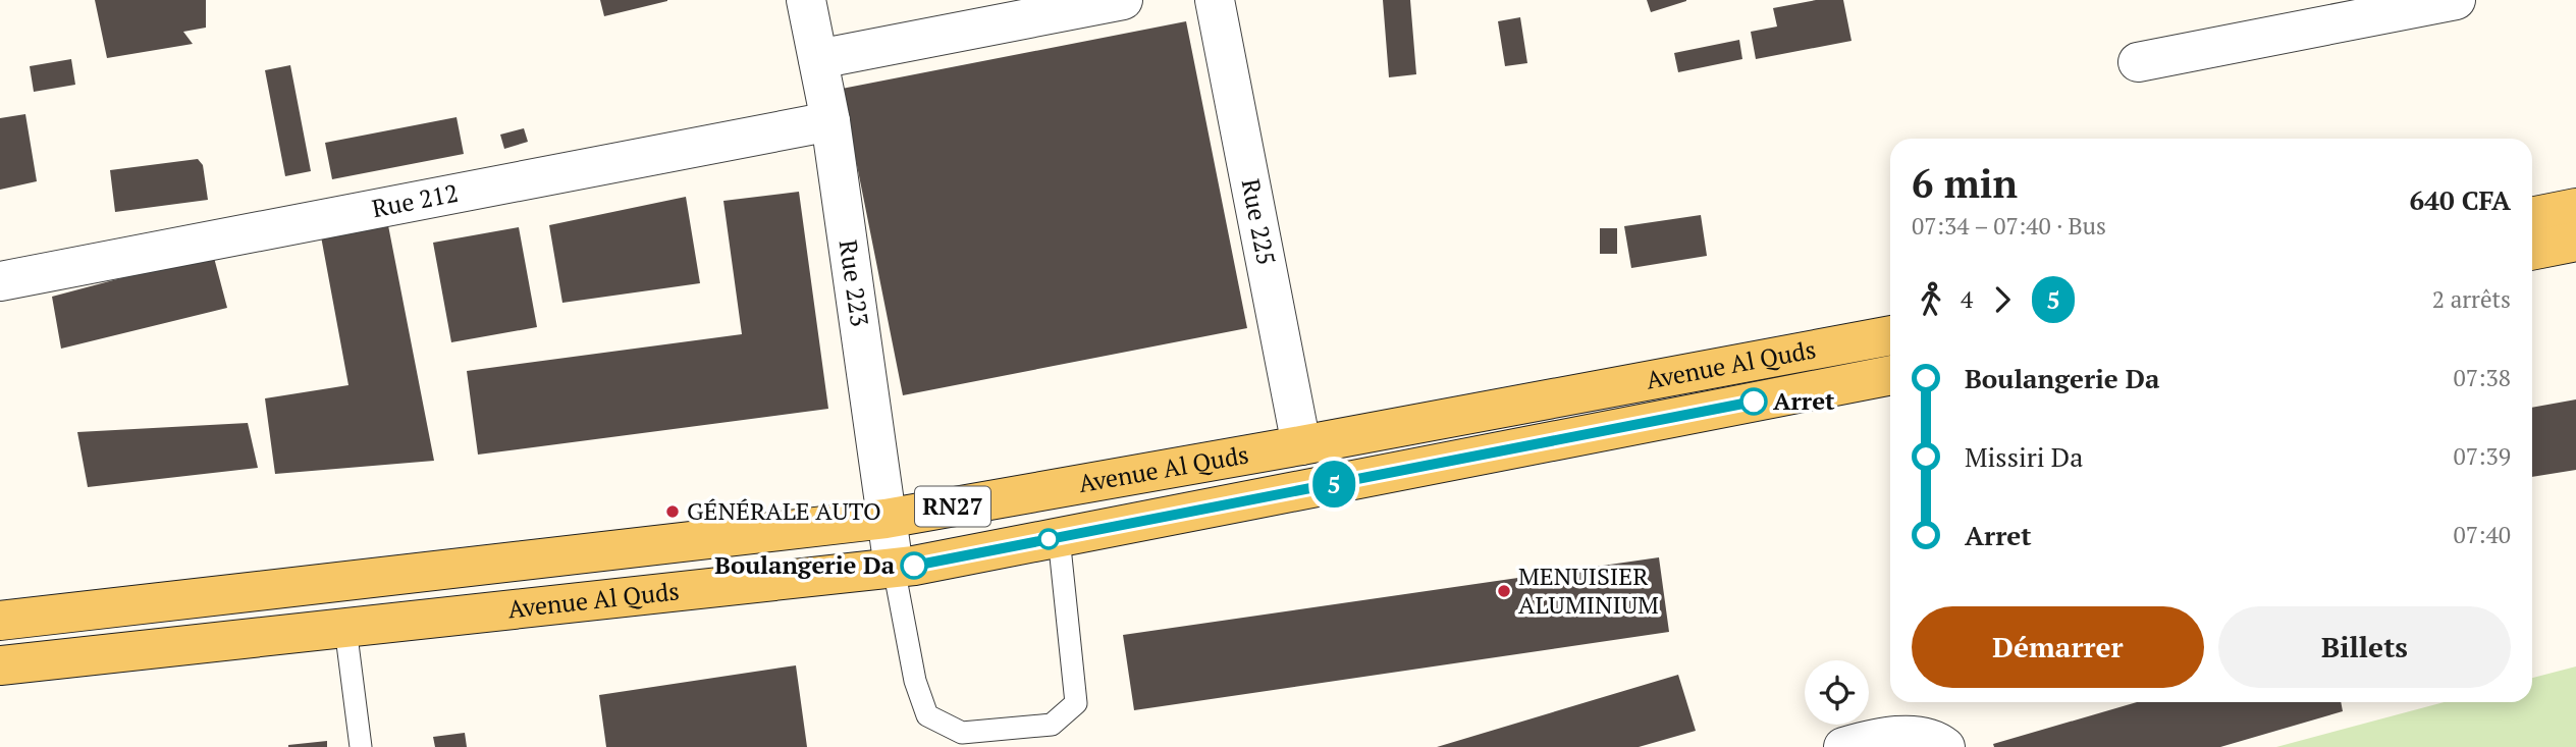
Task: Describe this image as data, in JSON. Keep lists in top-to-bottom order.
{
  "streets": {
    "main road": ["Avenue Al Quds", "RN27"],
    "street": ["Rue 212", "Rue 225", "Rue 223"]
  },
  "crossings": [
    ["Rue 212", "Rue 223"],
    ["Rue 225", "Avenue Al Quds"],
    ["Rue 223", "Avenue Al Quds"]
  ],
  "places": [
    "Arret",
    "GÉNÉRALE AUTO",
    "Boulangerie Da",
    "MENUISIER ALUMINIUM"
  ],
  "lines": ["bus line 5"],
  "page": {
    "on_map": "5",
    "heading": ["6 min", "07:34 – 07:40 · Bus", "640 CFA"],
    "legs": ["4", "5", "2 arrêts"],
    "list": [
      {
        "name": "Boulangerie Da",
        "value": "07:38"
      },
      {
        "name": "Missiri Da",
        "value": "07:39"
      },
      {
        "name": "Arret",
        "value": "07:40"
      }
    ],
    "buttons": ["Démarrer", "Billets"]
  }
}
